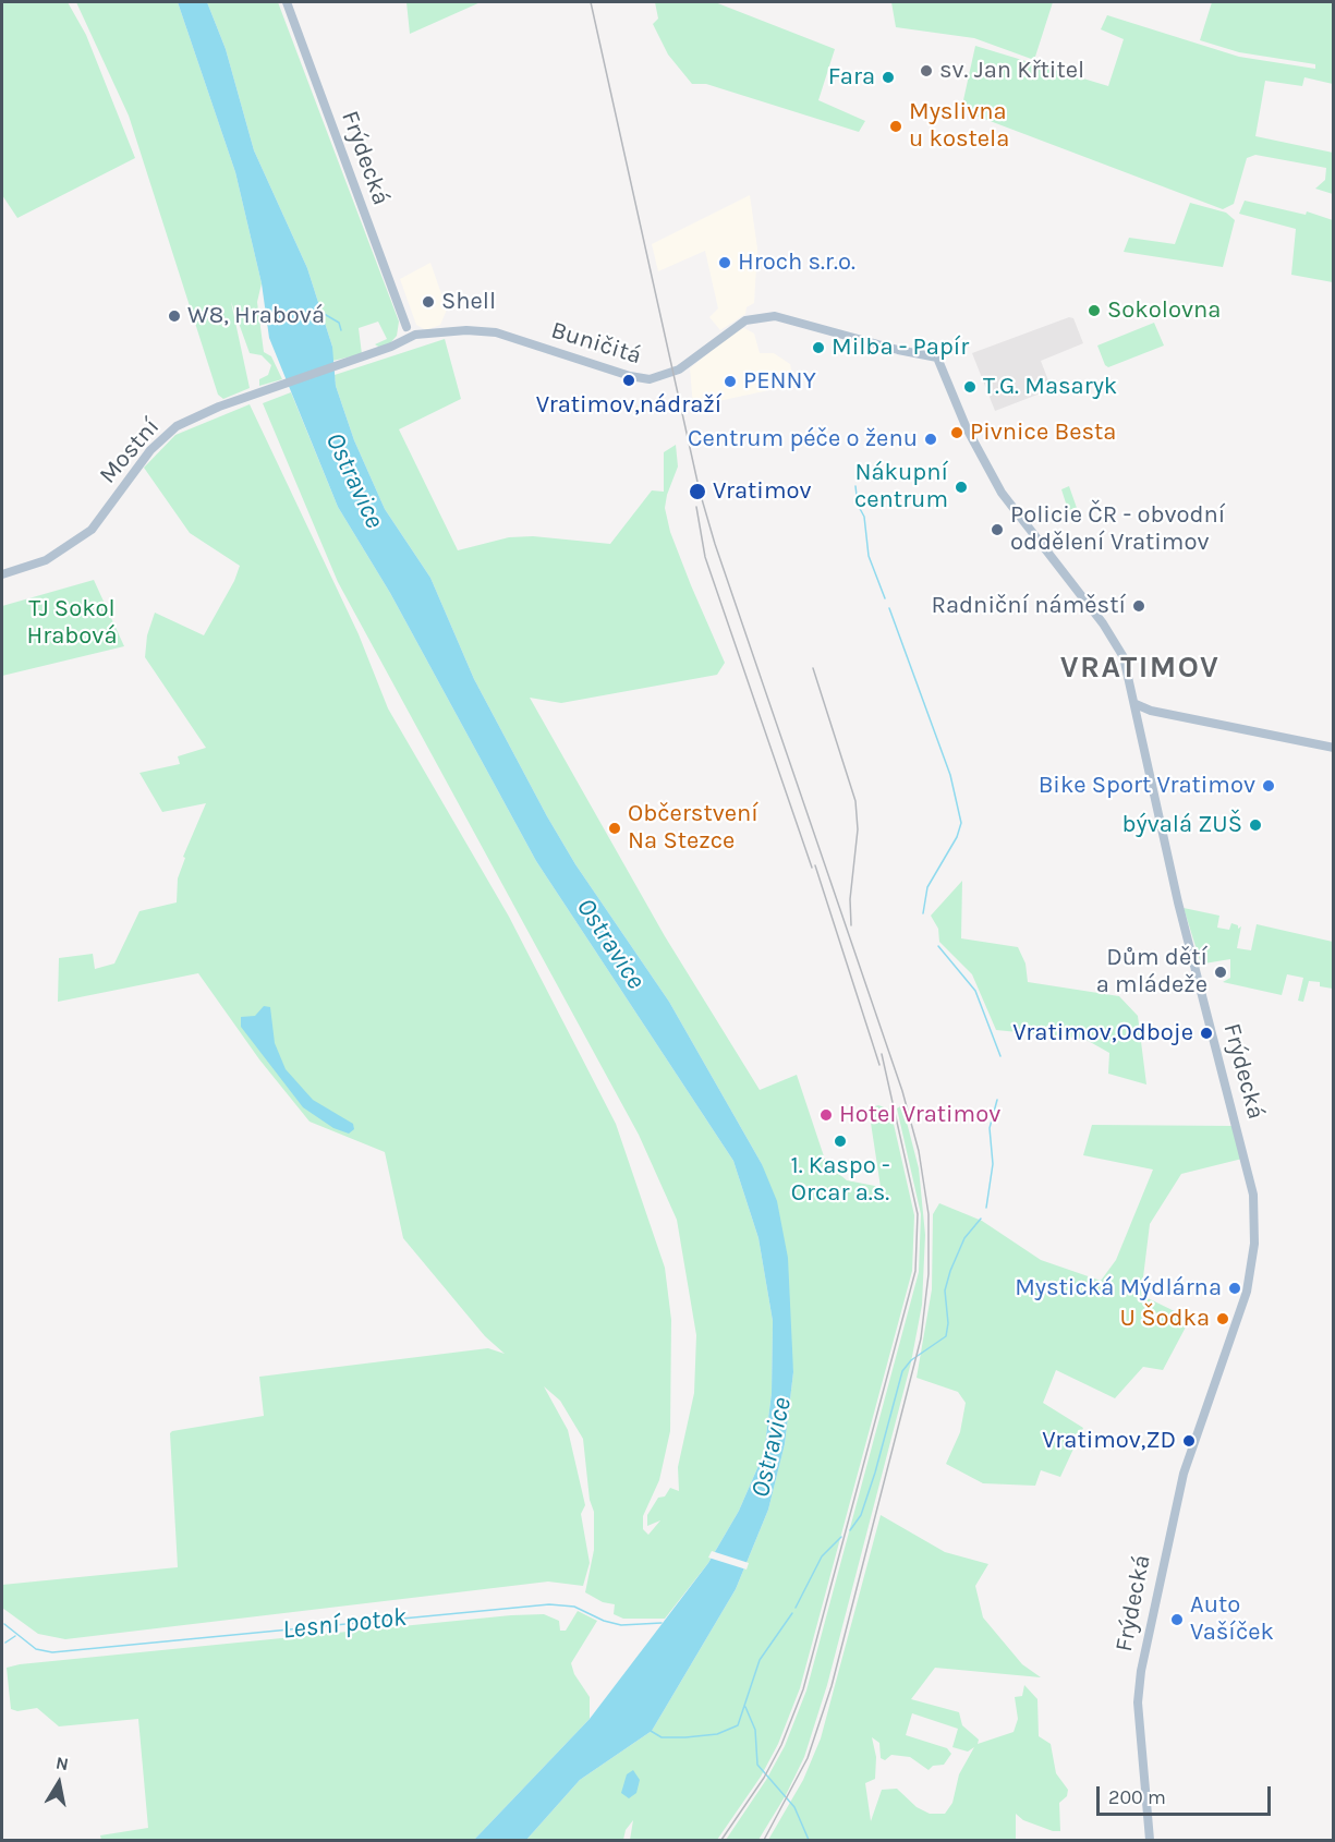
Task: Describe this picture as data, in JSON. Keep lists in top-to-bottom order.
{
  "streets": {
    "main road": ["Frýdecká", "Buničitá", "Mostní"]
  },
  "crossings": [
    ["Frýdecká", "Buničitá"],
    ["Frýdecká", "Mostní"],
    ["Buničitá", "Mostní"]
  ],
  "districts": ["VRATIMOV"],
  "water": ["Ostravice", "Lesní potok"],
  "parks": ["TJ Sokol Hrabová"],
  "places": [
    "sv. Jan Křtitel",
    "Fara",
    "Myslivna u kostela",
    "Hroch s.r.o.",
    "Shell",
    "Sokolovna",
    "W8, Hrabová",
    "Milba - Papír",
    "Vratimov,nádraží",
    "PENNY",
    "T.G. Masaryk",
    "Pivnice Besta",
    "Centrum péče o ženu",
    "Nákupní centrum",
    "Vratimov",
    "Policie ČR - obvodní oddělení Vratimov",
    "Radniční náměstí",
    "Bike Sport Vratimov",
    "bývalá ZUŠ",
    "Občerstvení Na Stezce",
    "Dům dětí a mládeže",
    "Vratimov,Odboje",
    "Hotel Vratimov",
    "1. Kaspo - Orcar a.s.",
    "Mystická Mýdlárna",
    "U Šodka",
    "Vratimov,ZD",
    "Auto Vašíček"
  ],
  "scale_bar": "200 m",
  "north": "top"
}
